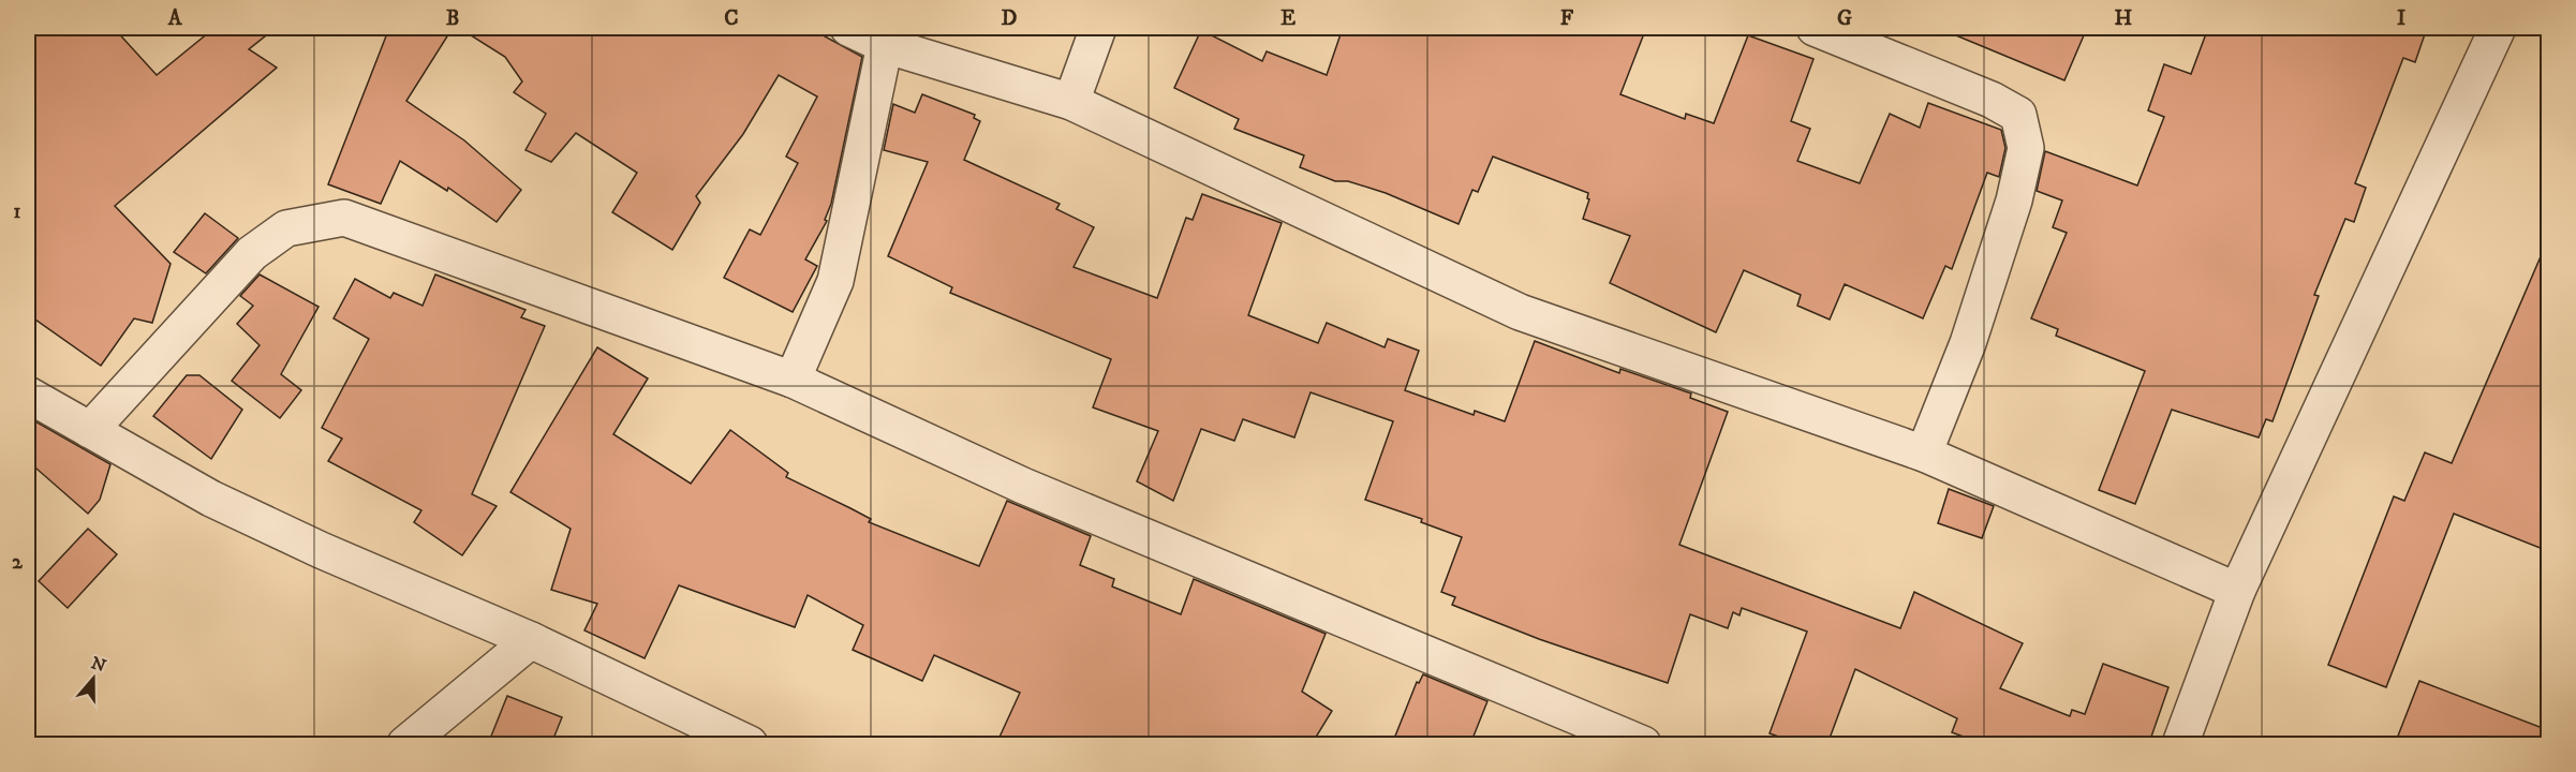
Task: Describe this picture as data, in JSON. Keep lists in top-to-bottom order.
{
  "north": "top",
  "grid": {
    "columns": [
      "A",
      "B",
      "C",
      "D",
      "E",
      "F",
      "G",
      "H",
      "I"
    ],
    "rows": ["1", "2"]
  }
}
